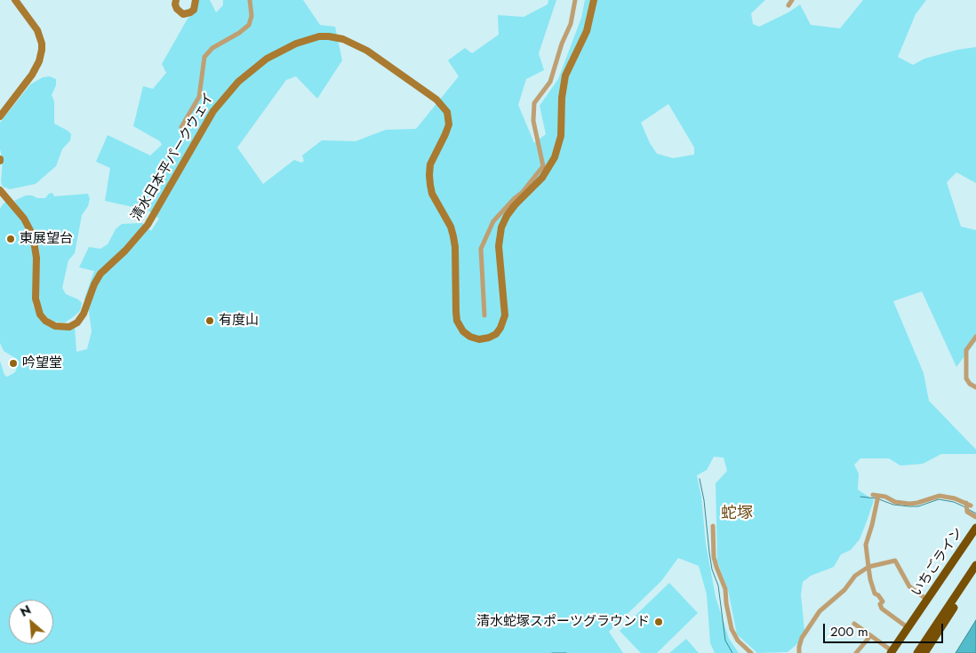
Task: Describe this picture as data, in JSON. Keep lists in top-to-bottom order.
{
  "streets": {
    "highway": ["いちごライン"],
    "street": ["清水日本平パークウェイ"]
  },
  "districts": ["蛇塚"],
  "places": [
    "東展望台",
    "有度山",
    "吟望堂",
    "清水蛇塚スポーツグラウンド"
  ],
  "scale_bar": "200 m",
  "north": "top left"
}
